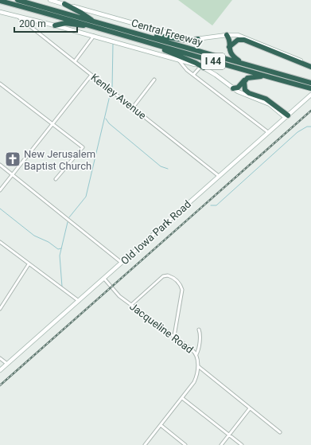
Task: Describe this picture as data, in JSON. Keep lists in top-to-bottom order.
{
  "streets": {
    "highway": ["Central Freeway", "I 44"],
    "main road": ["Old Iowa Park Road"],
    "street": ["Kenley Avenue", "Jacqueline Road"]
  },
  "crossings": [
    ["Kenley Avenue", "Old Iowa Park Road"],
    ["Old Iowa Park Road", "Jacqueline Road"]
  ],
  "places": {
    "church": ["New Jerusalem Baptist Church"]
  },
  "scale_bar": "200 m"
}
